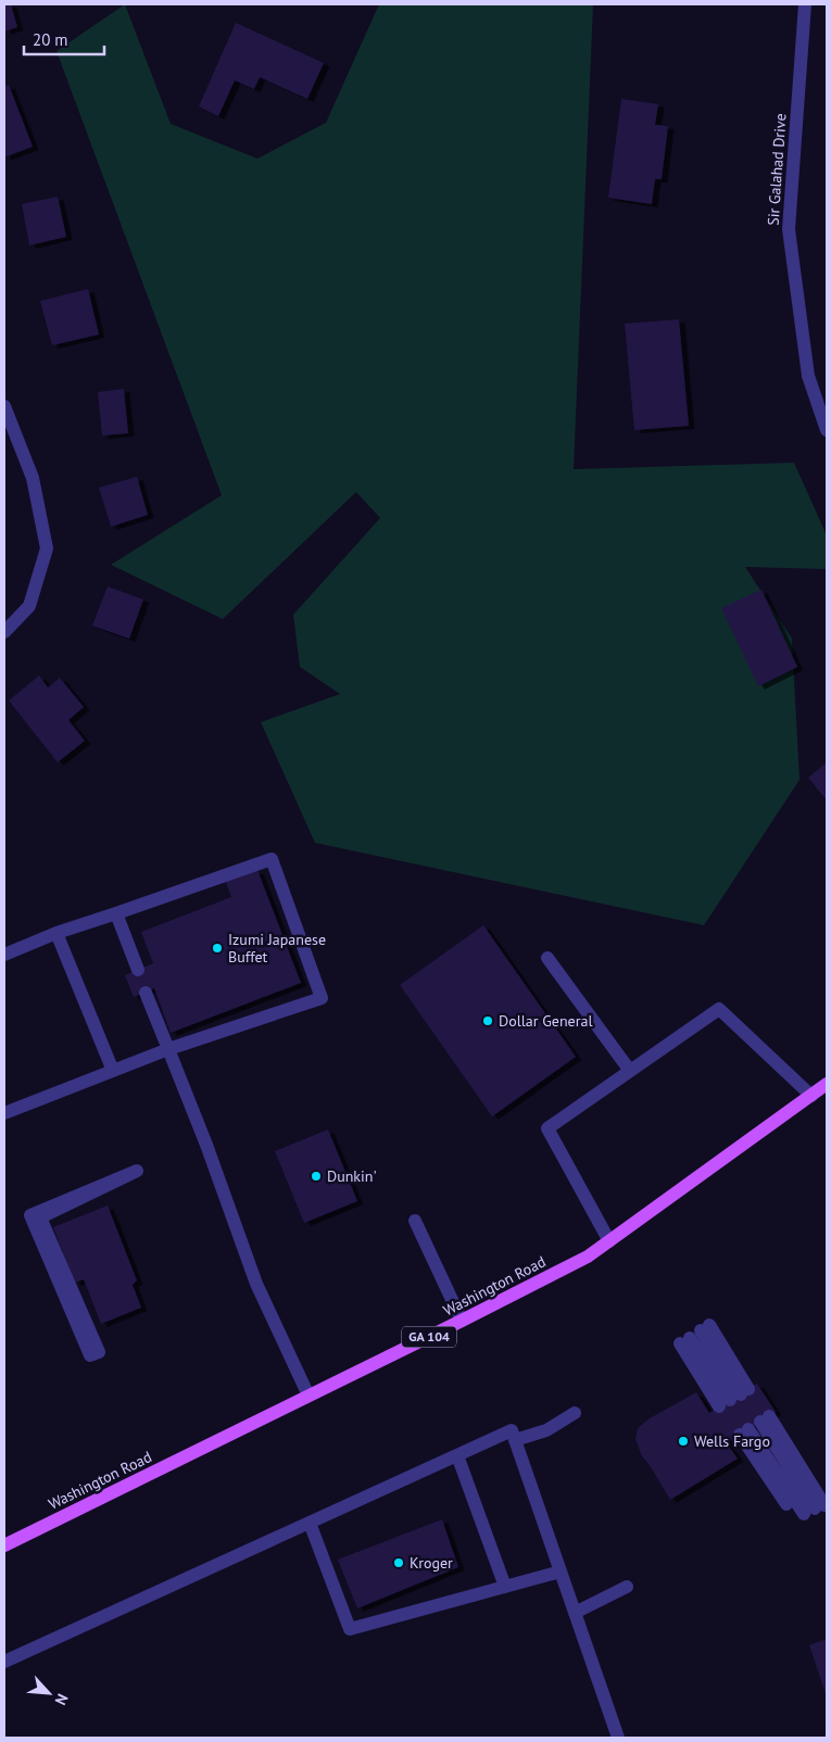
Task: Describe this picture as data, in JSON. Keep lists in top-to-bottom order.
{
  "streets": {
    "main road": ["Washington Road", "GA 104"],
    "street": ["Sir Galahad Drive"]
  },
  "places": [
    "Izumi Japanese Buffet",
    "Dollar General",
    "Dunkin'",
    "Wells Fargo",
    "Kroger"
  ],
  "scale_bar": "20 m",
  "north": "bottom right"
}
